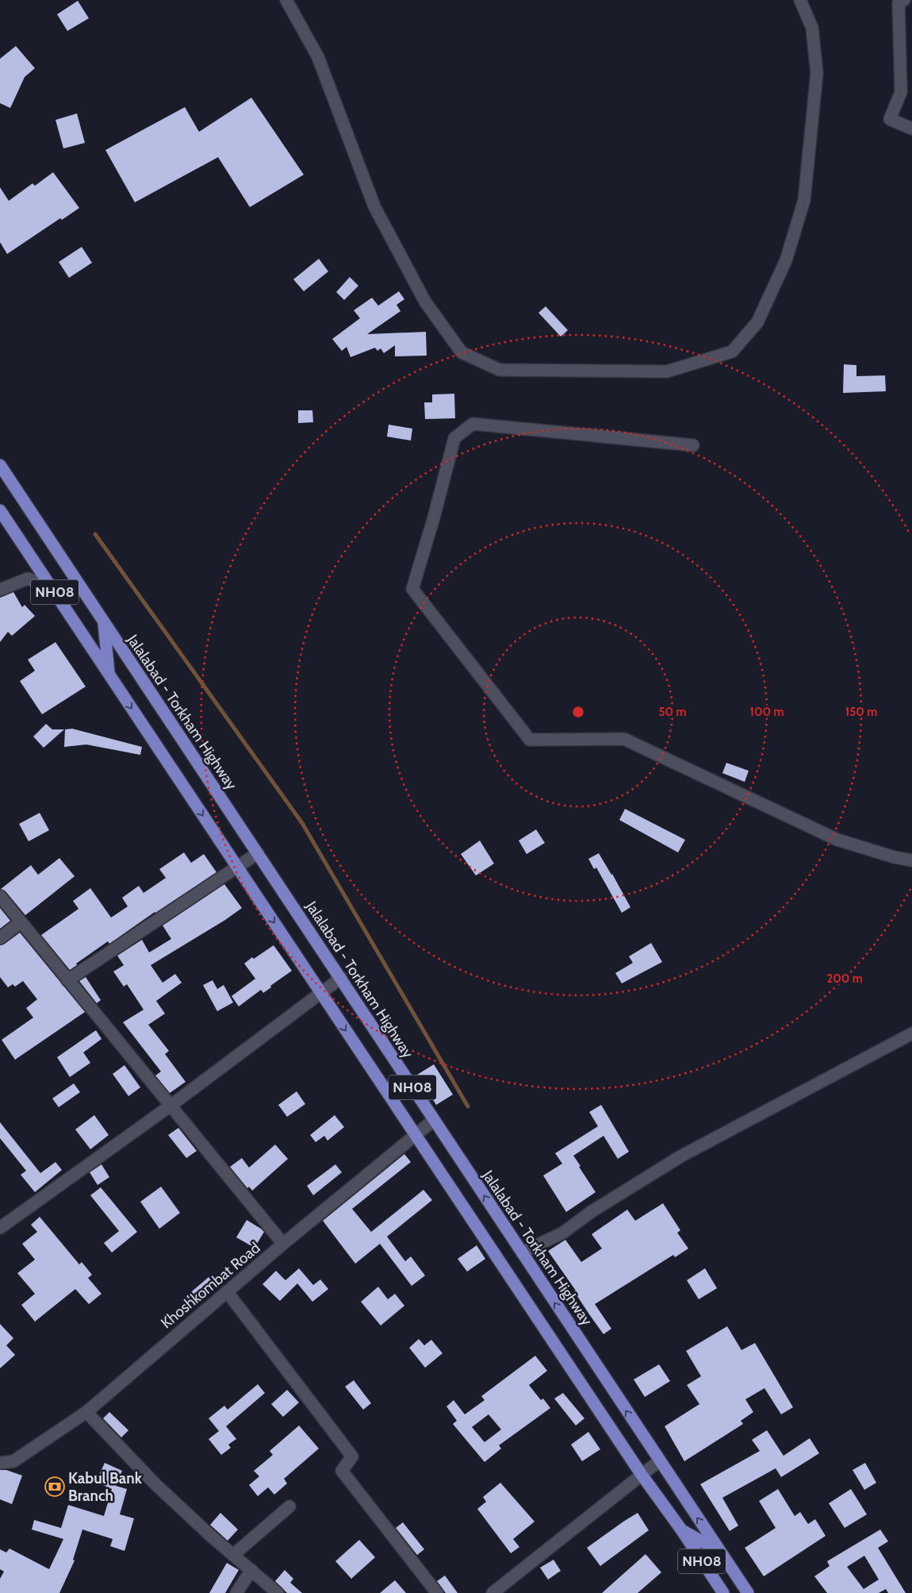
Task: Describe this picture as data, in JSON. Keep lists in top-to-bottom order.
{
  "streets": {
    "highway": ["NH08", "Jalalabad - Torkham Highway"],
    "street": ["Khoshkombat Road"]
  },
  "crossings": [
    ["Jalalabad - Torkham Highway", "Khoshkombat Road"]
  ],
  "places": {
    "bank": ["Kabul Bank Branch"]
  },
  "rings": [
    "50 m",
    "100 m",
    "150 m",
    "200 m"
  ]
}
